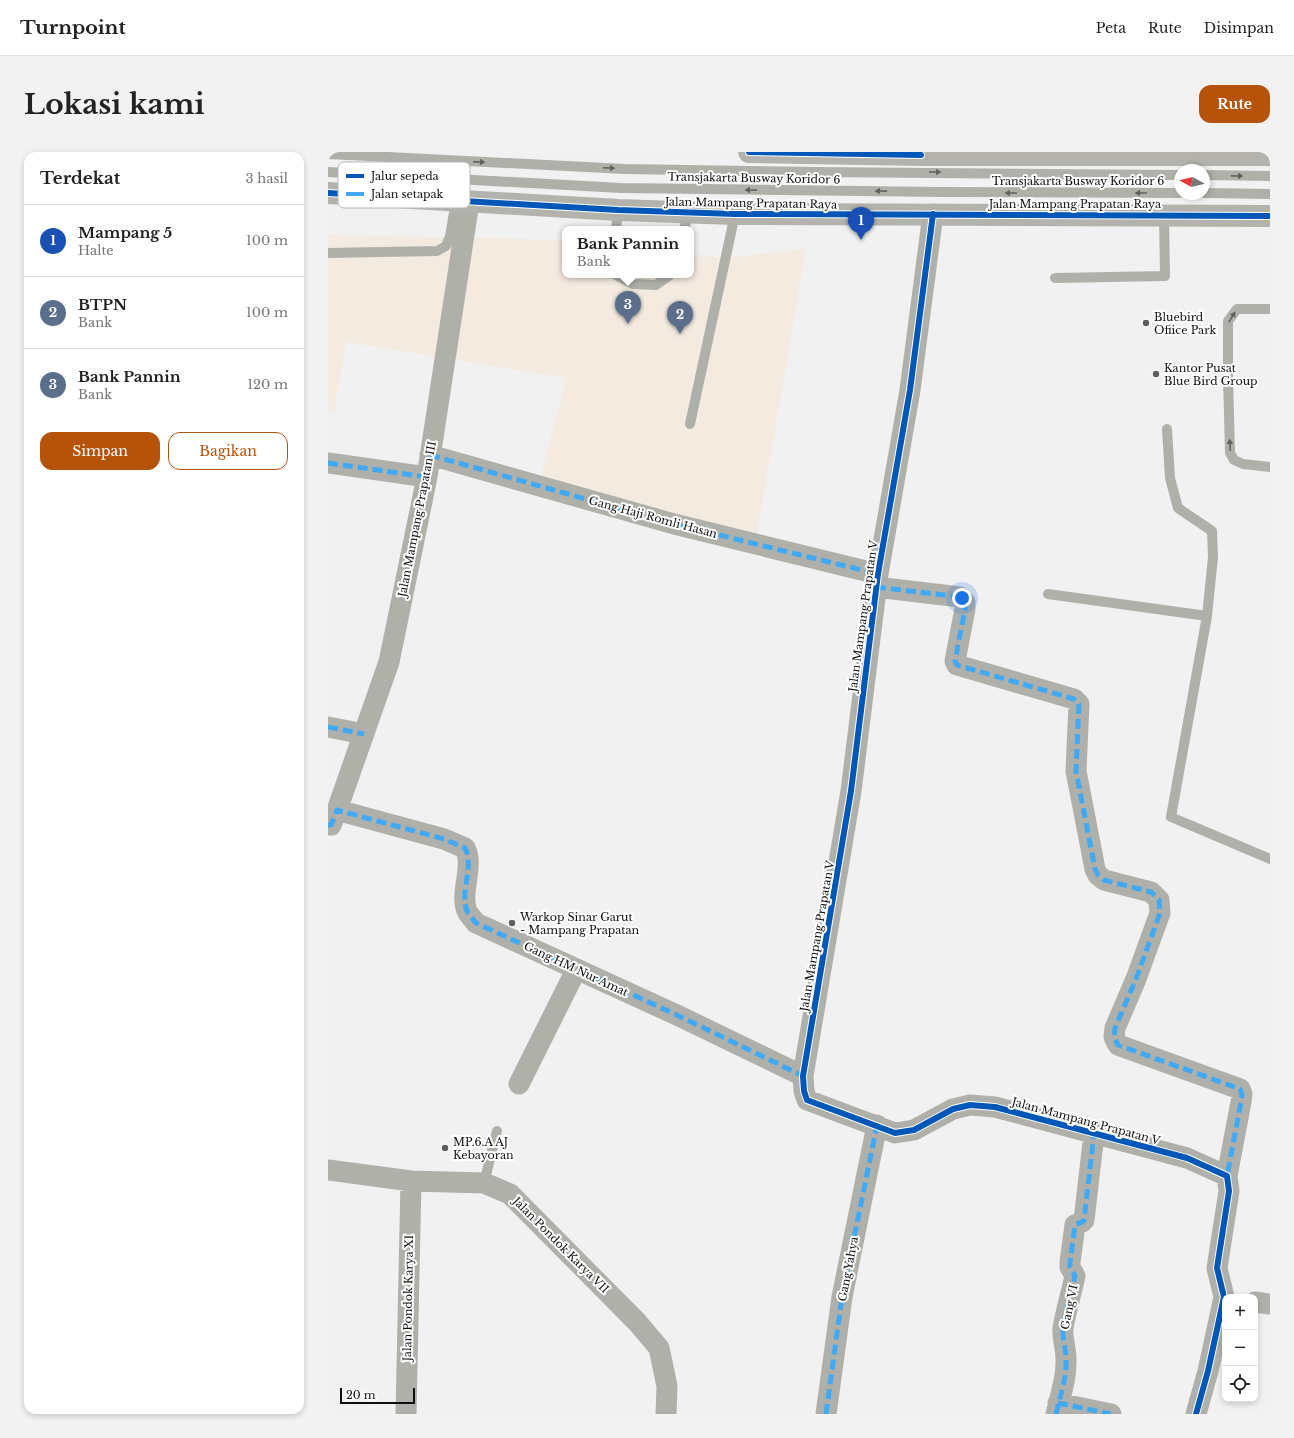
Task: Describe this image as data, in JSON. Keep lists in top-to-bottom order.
{
  "streets": {
    "main road": ["Jalan Mampang Prapatan Raya"],
    "street": [
      "Gang Haji Romli Hasan",
      "Jalan Mampang Prapatan III",
      "Jalan Mampang Prapatan V",
      "Gang HM Nur Amat",
      "Jalan Pondok Karya VII",
      "Gang Yahya",
      "Jalan Pondok Karya XI",
      "Gang VI"
    ],
    "lane": ["Transjakarta Busway Koridor 6"]
  },
  "crossings": [
    ["Jalan Mampang Prapatan Raya", "Jalan Mampang Prapatan V"],
    ["Gang Haji Romli Hasan", "Jalan Mampang Prapatan III"],
    ["Gang Haji Romli Hasan", "Jalan Mampang Prapatan V"],
    ["Jalan Mampang Prapatan III", "Gang HM Nur Amat"],
    ["Jalan Mampang Prapatan V", "Gang HM Nur Amat"],
    ["Jalan Mampang Prapatan V", "Gang Yahya"],
    ["Jalan Mampang Prapatan V", "Gang VI"],
    ["Jalan Pondok Karya VII", "Jalan Pondok Karya XI"]
  ],
  "places": [
    "Bluebird Ofiice Park",
    "Kantor Pusat Blue Bird Group",
    "Warkop Sinar Garut - Mampang Prapatan",
    "MP.6.A AJ Kebayoran"
  ],
  "legend": ["Jalur sepeda", "Jalan setapak"],
  "scale_bar": "20 m",
  "north": "left",
  "page": {
    "header": "Turnpoint",
    "nav": ["Peta", "Rute", "Disimpan"],
    "buttons": [
      "Rute",
      ["Simpan", "Bagikan"]
    ],
    "title": "Lokasi kami",
    "heading": ["Terdekat", "3 hasil"],
    "list": [
      {
        "mark": "1",
        "name": "Mampang 5",
        "note": "Halte",
        "value": "100 m"
      },
      {
        "mark": "2",
        "name": "BTPN",
        "note": "Bank",
        "value": "100 m"
      },
      {
        "mark": "3",
        "name": "Bank Pannin",
        "note": "Bank",
        "value": "120 m"
      }
    ],
    "pins": ["1", "3", "2"],
    "popup": ["Bank Pannin", "Bank"],
    "map_buttons": ["+", "−"],
    "scale": "20 m"
  }
}
